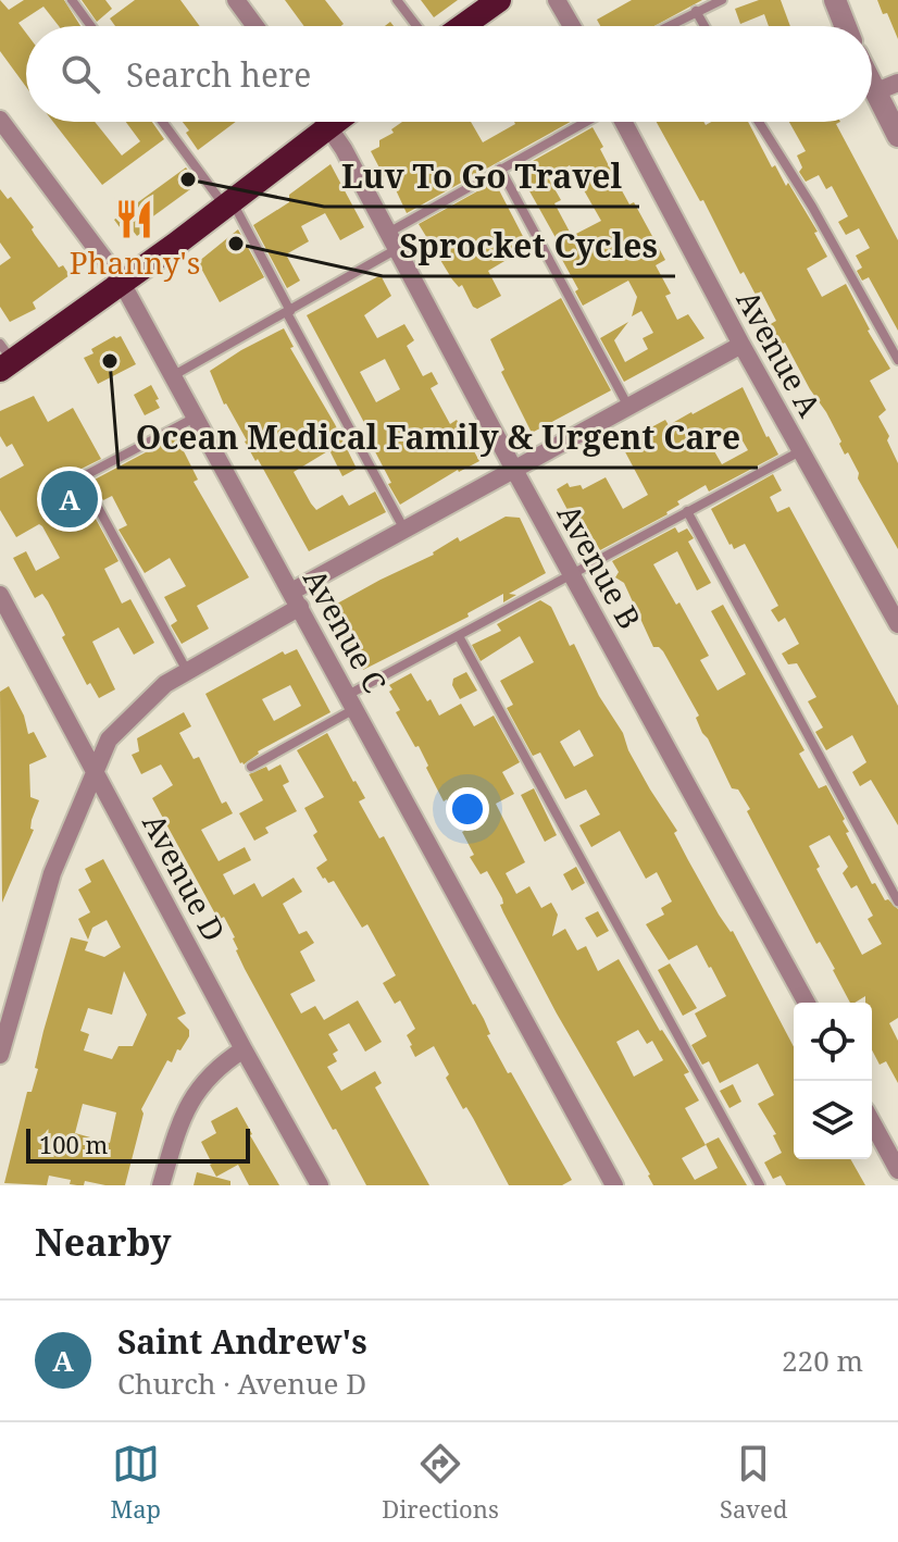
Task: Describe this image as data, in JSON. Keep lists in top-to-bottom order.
{
  "streets": {
    "street": [
      "Avenue A",
      "Avenue B",
      "Avenue C",
      "Avenue D"
    ]
  },
  "places": {
    "other": ["Luv To Go Travel", "Sprocket Cycles", "Ocean Medical Family & Urgent Care"],
    "restaurant": ["Phanny's"]
  },
  "scale_bar": "100 m",
  "page": {
    "search": "Search here",
    "pins": "A",
    "scale": "100 m",
    "heading": "Nearby",
    "list": [
      {
        "mark": "A",
        "name": "Saint Andrew's",
        "note": "Church · Avenue D",
        "value": "220 m"
      }
    ],
    "nav": ["Map", "Directions", "Saved"]
  }
}
